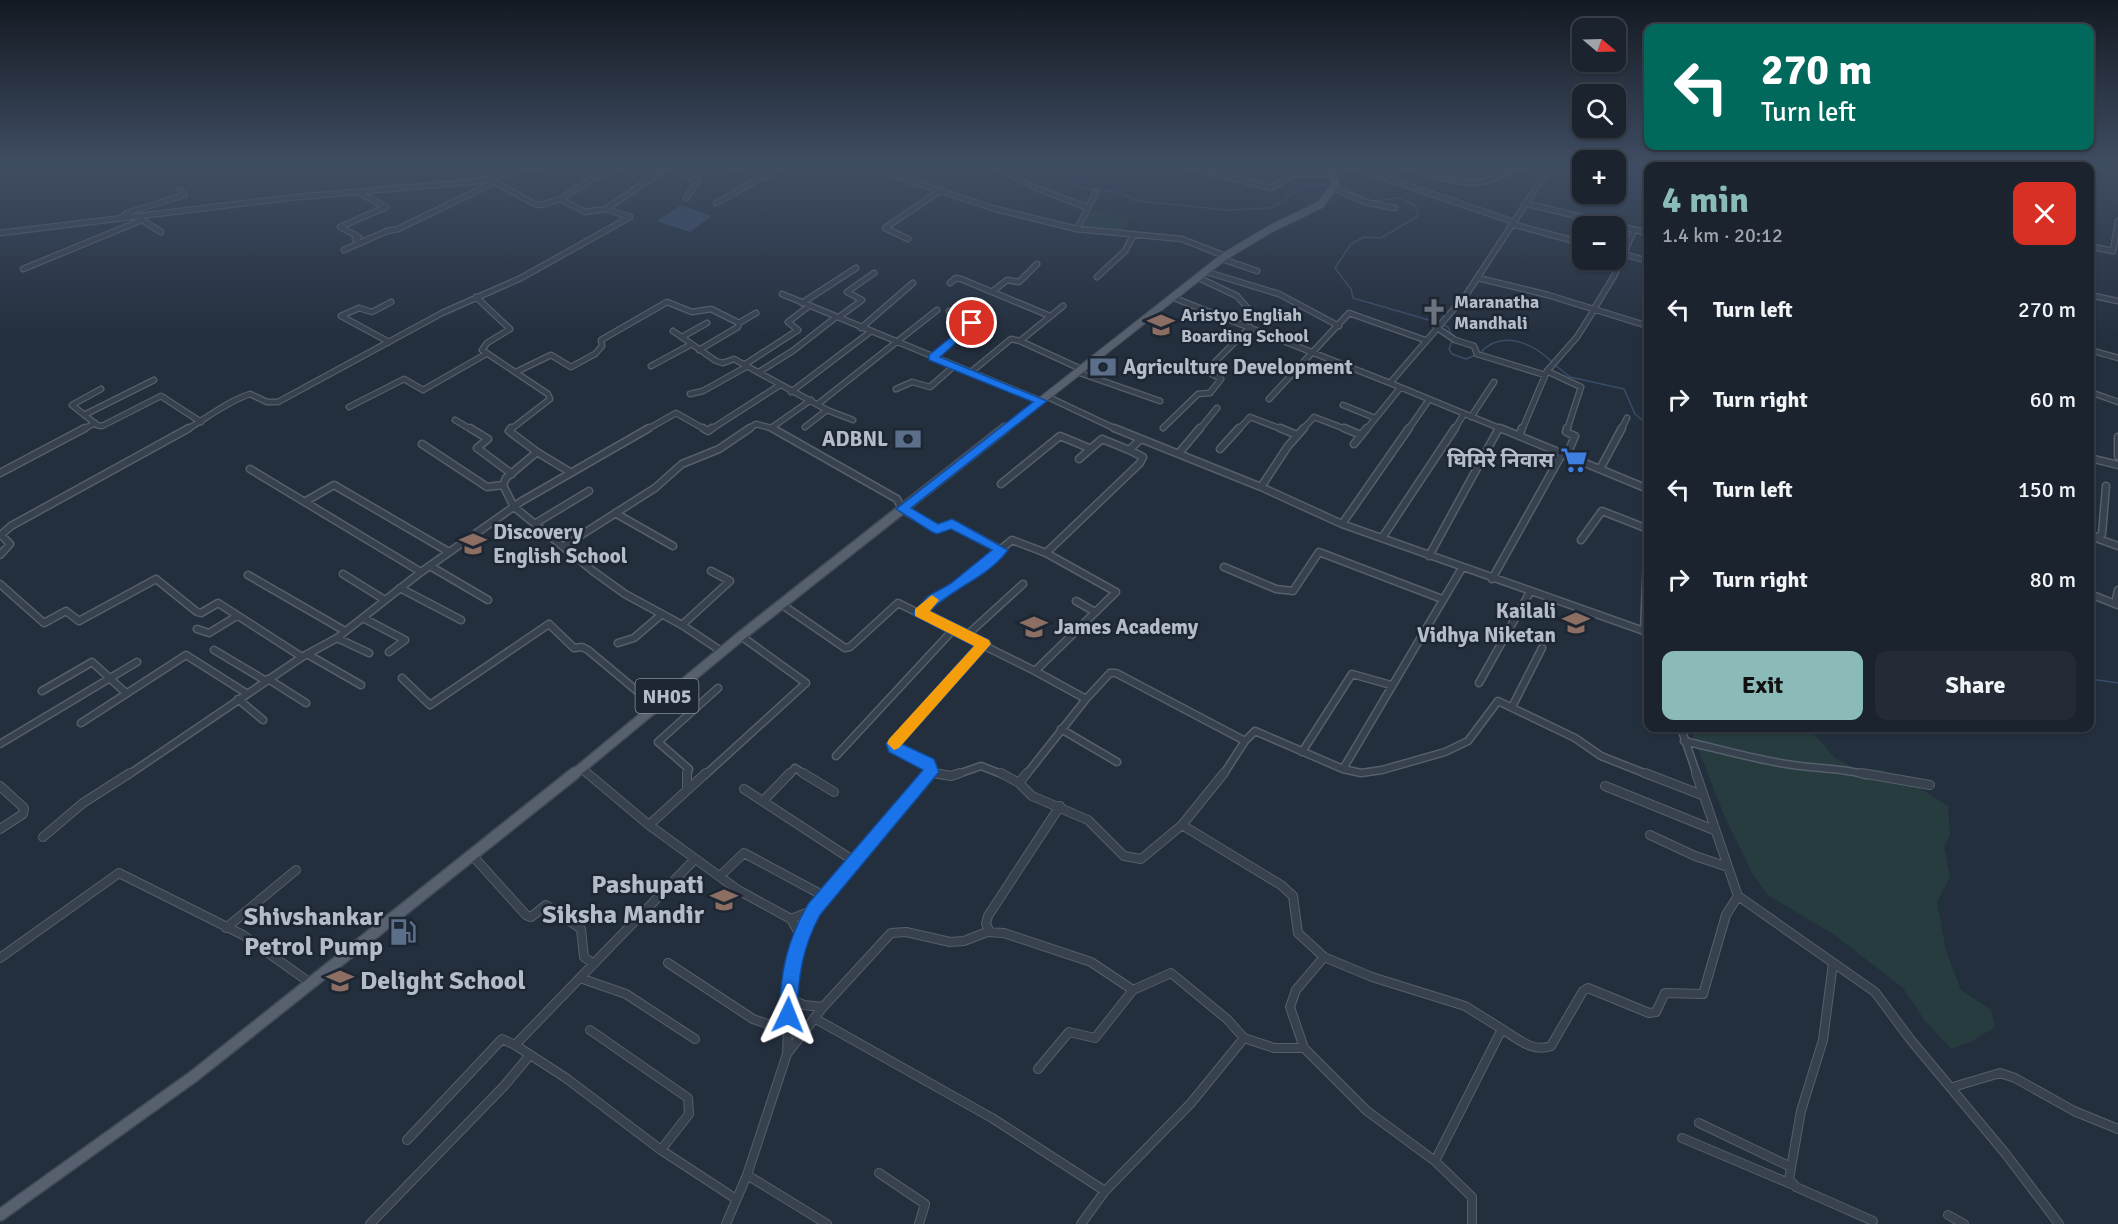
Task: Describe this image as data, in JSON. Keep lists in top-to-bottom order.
{
  "streets": {
    "main road": ["NH05"]
  },
  "places": {
    "church": ["Maranatha Mandhali"],
    "school or university": [
      "Aristyo Engliah Boarding School",
      "Discovery English School",
      "Kailali Vidhya Niketan",
      "James Academy",
      "Pashupati Siksha Mandir",
      "Delight School"
    ],
    "bank": ["Agriculture Development", "ADBNL"],
    "supermarket": ["घिमिरे निवास"],
    "fuel station": ["Shivshankar Petrol Pump"]
  },
  "north": "right",
  "page": {
    "map_buttons": ["+", "−"],
    "turn": ["270 m", "Turn left"],
    "heading": ["4 min", "1.4 km · 20:12"],
    "list": [
      {
        "name": "Turn left",
        "value": "270 m"
      },
      {
        "name": "Turn right",
        "value": "60 m"
      },
      {
        "name": "Turn left",
        "value": "150 m"
      },
      {
        "name": "Turn right",
        "value": "80 m"
      }
    ],
    "buttons": ["Exit", "Share"]
  }
}
